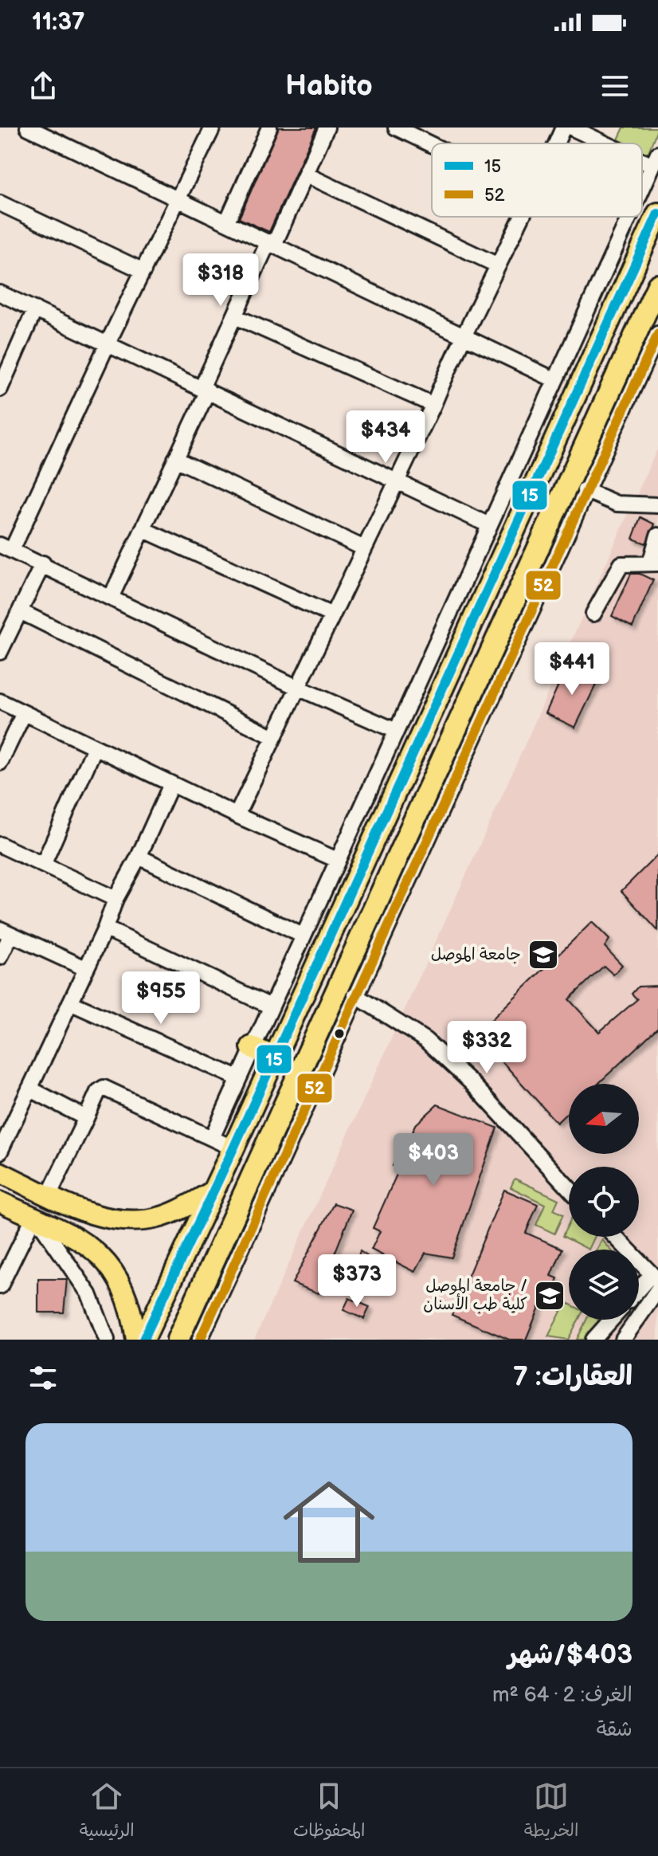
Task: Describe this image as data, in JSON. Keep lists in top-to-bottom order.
{
  "places": {
    "school or university": ["جامعة الموصل", "جامعة الموصل / كلية طب الأسنان"]
  },
  "lines": ["transit line 15", "transit line 52"],
  "legend": ["15", "52"],
  "north": "left",
  "page": {
    "status": "11:37",
    "header": "Habito",
    "price": [
      "$318",
      "$434",
      "$441",
      "$955",
      "$332",
      "$403",
      "$373"
    ],
    "heading": "العقارات: 7",
    "list": [
      {
        "name": "$403/شهر",
        "note": "الغرف: 2 · 64 m² · شقة"
      }
    ],
    "tabs": ["الخريطة", "المحفوظات", "الرئيسية"]
  }
}
